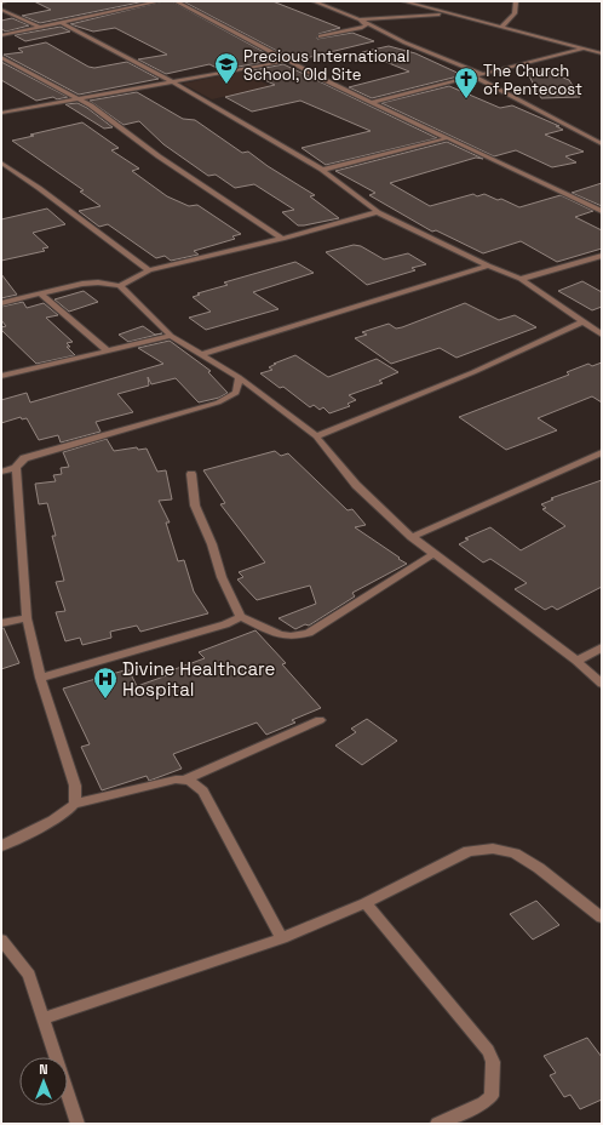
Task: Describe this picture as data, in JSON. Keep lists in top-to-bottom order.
{
  "places": {
    "school or university": ["Precious International School, Old Site"],
    "church": ["The Church of Pentecost"],
    "hospital": ["Divine Healthcare Hospital"]
  },
  "north": "top"
}
